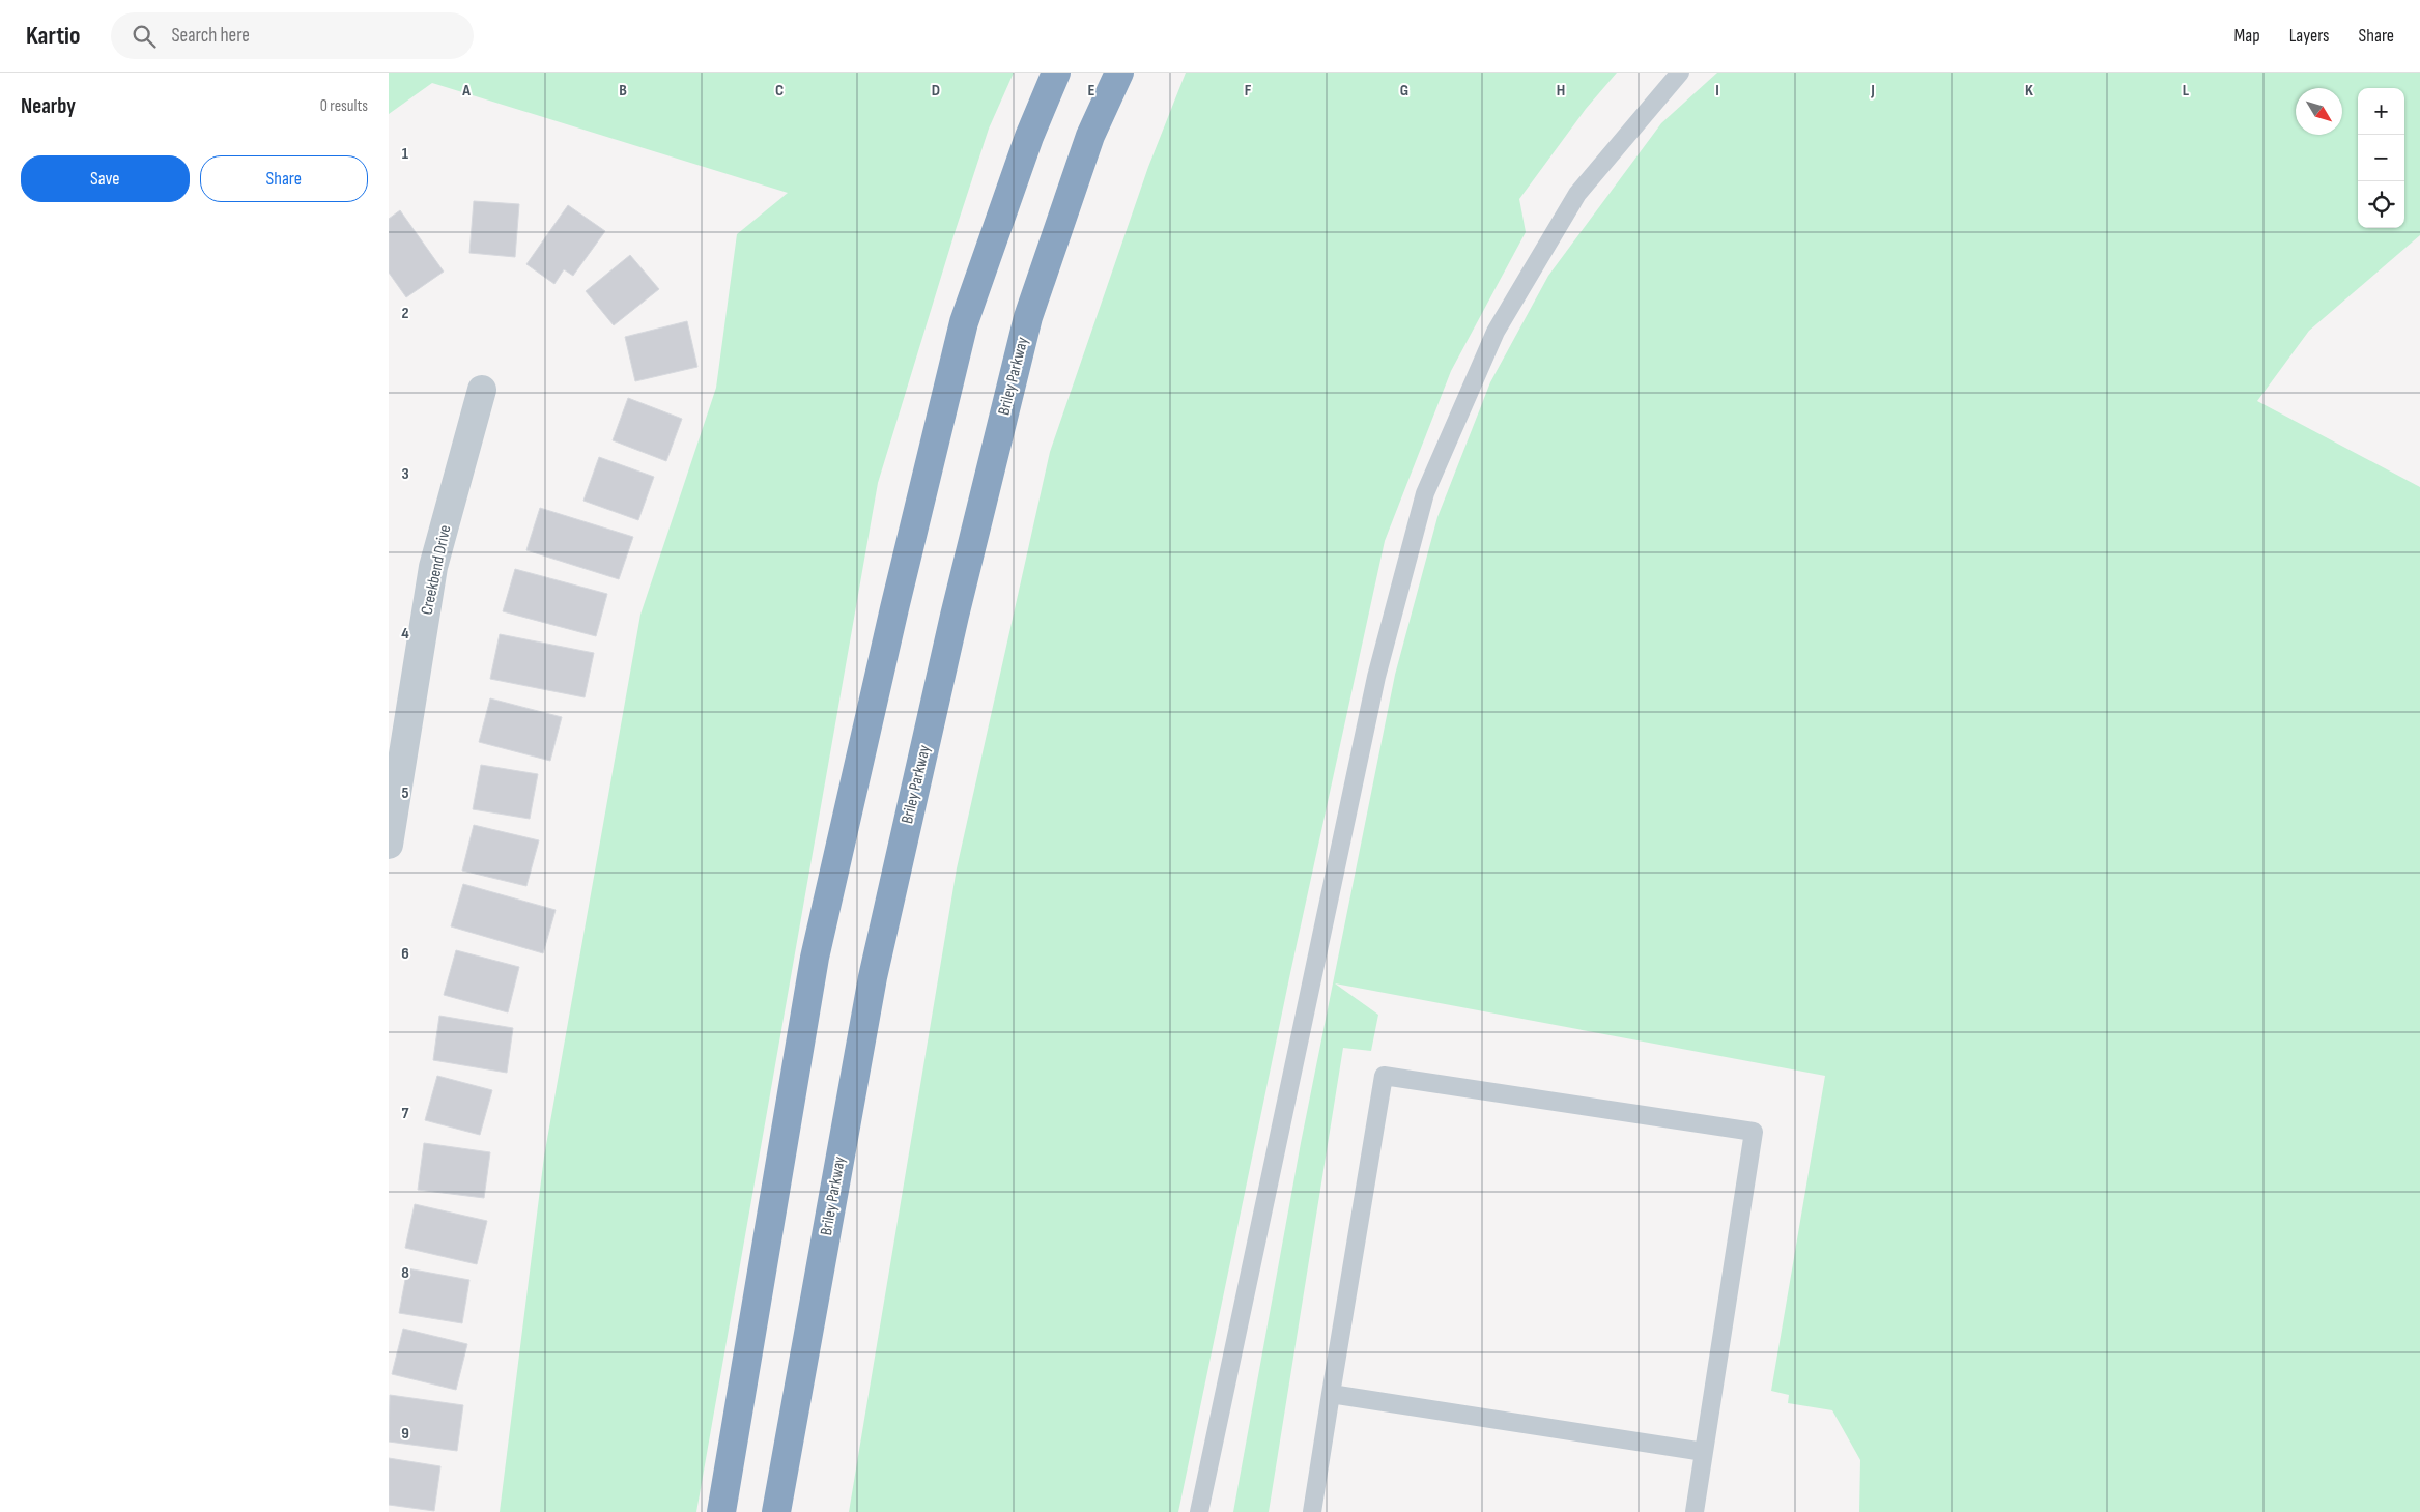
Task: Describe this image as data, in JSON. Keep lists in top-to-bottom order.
{
  "streets": {
    "highway": ["Briley Parkway"],
    "street": ["Creekbend Drive"]
  },
  "north": "bottom right",
  "page": {
    "header": "Kartio",
    "search": "Search here",
    "nav": ["Map", "Layers", "Share"],
    "heading": ["Nearby", "0 results"],
    "map_buttons": ["+", "−"],
    "buttons": ["Save", "Share"]
  },
  "grid": {
    "columns": [
      "A",
      "B",
      "C",
      "D",
      "E",
      "F",
      "G",
      "H",
      "I",
      "J",
      "K",
      "L"
    ],
    "rows": [
      "1",
      "2",
      "3",
      "4",
      "5",
      "6",
      "7",
      "8",
      "9"
    ]
  }
}
